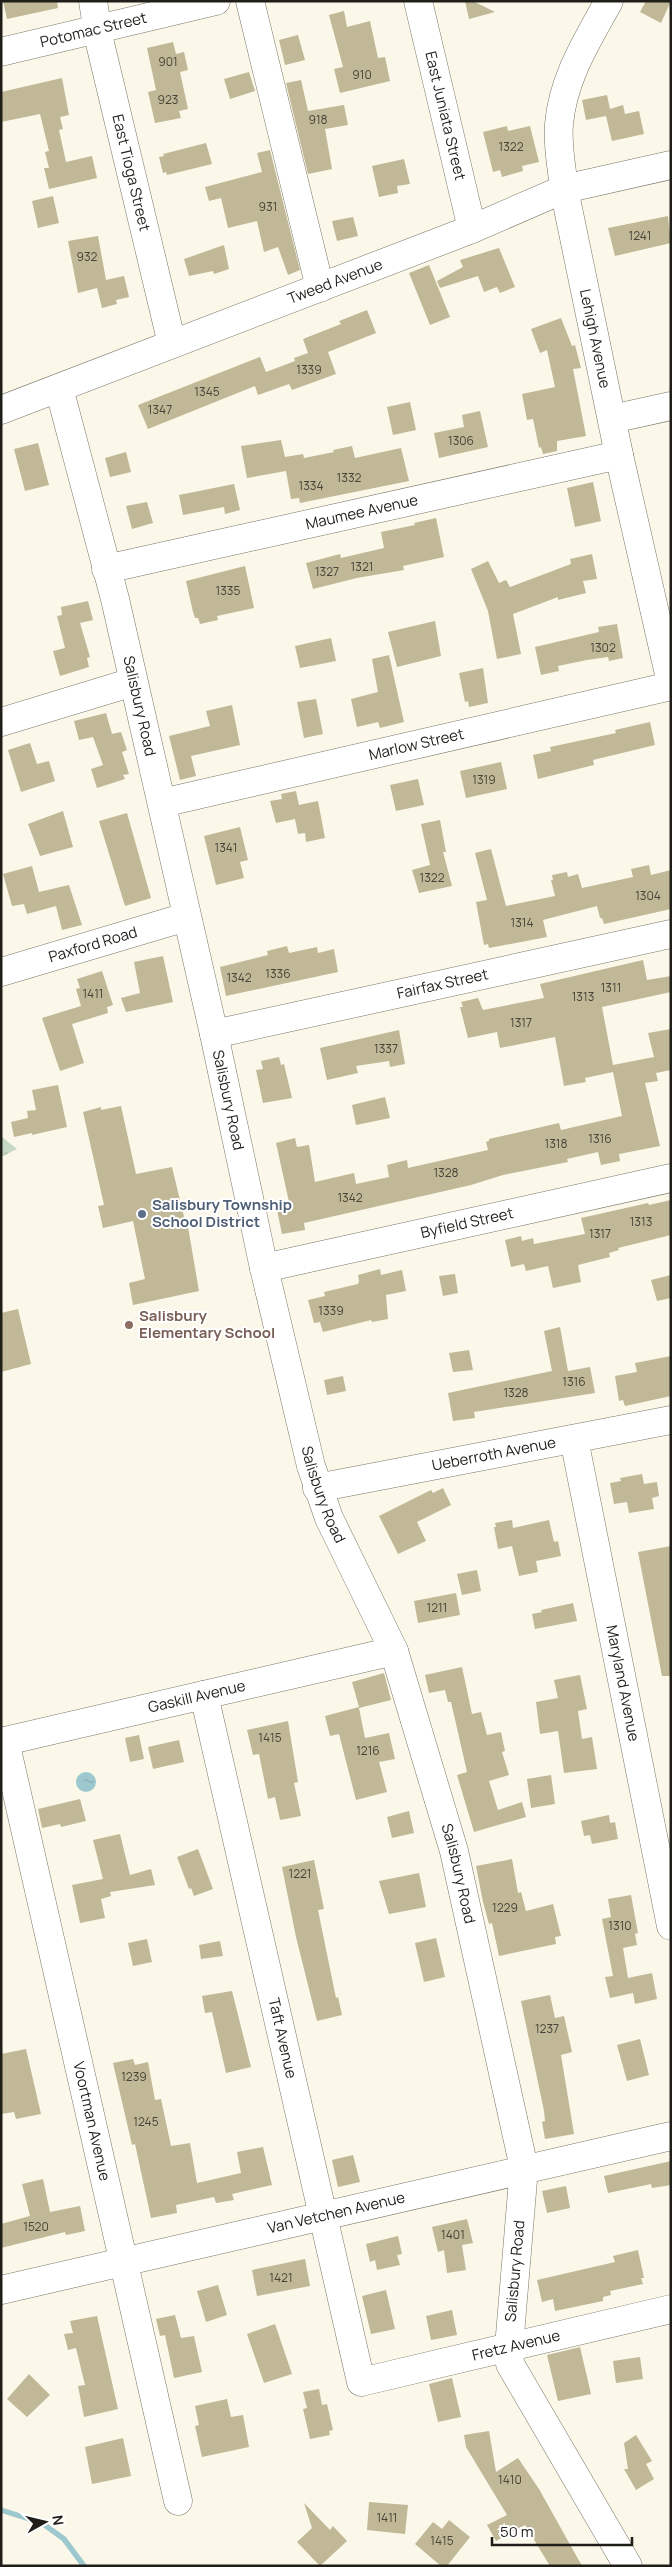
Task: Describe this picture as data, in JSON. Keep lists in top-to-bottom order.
{
  "streets": {
    "street": [
      "Potomac Street",
      "East Juniata Street",
      "East Tioga Street",
      "Tweed Avenue",
      "Lehigh Avenue",
      "Maumee Avenue",
      "Salisbury Road",
      "Marlow Street",
      "Paxford Road",
      "Fairfax Street",
      "Byfield Street",
      "Ueberroth Avenue",
      "Maryland Avenue",
      "Gaskill Avenue",
      "Taft Avenue",
      "Voortman Avenue",
      "Van Vetchen Avenue",
      "Fretz Avenue"
    ]
  },
  "crossings": [
    ["Potomac Street", "East Tioga Street"],
    ["East Juniata Street", "Tweed Avenue"],
    ["East Tioga Street", "Tweed Avenue"],
    ["Tweed Avenue", "Lehigh Avenue"],
    ["Tweed Avenue", "Salisbury Road"],
    ["Lehigh Avenue", "Maumee Avenue"],
    ["Lehigh Avenue", "Marlow Street"],
    ["Maumee Avenue", "Salisbury Road"],
    ["Salisbury Road", "Marlow Street"],
    ["Salisbury Road", "Paxford Road"],
    ["Salisbury Road", "Fairfax Street"],
    ["Salisbury Road", "Byfield Street"],
    ["Salisbury Road", "Ueberroth Avenue"],
    ["Salisbury Road", "Gaskill Avenue"],
    ["Salisbury Road", "Van Vetchen Avenue"],
    ["Salisbury Road", "Fretz Avenue"],
    ["Ueberroth Avenue", "Maryland Avenue"],
    ["Gaskill Avenue", "Taft Avenue"],
    ["Gaskill Avenue", "Voortman Avenue"],
    ["Taft Avenue", "Van Vetchen Avenue"],
    ["Taft Avenue", "Fretz Avenue"],
    ["Voortman Avenue", "Van Vetchen Avenue"]
  ],
  "places": ["Salisbury Township School District", "Salisbury Elementary School"],
  "house_numbers": [
    "901",
    "910",
    "923",
    "918",
    "1322",
    "931",
    "1241",
    "932",
    "1339",
    "1345",
    "1347",
    "1306",
    "1332",
    "1334",
    "1321",
    "1327",
    "1335",
    "1302",
    "1319",
    "1341",
    "1322",
    "1304",
    "1314",
    "1336",
    "1342",
    "1311",
    "1411",
    "1313",
    "1317",
    "1337",
    "1316",
    "1318",
    "1328",
    "1342",
    "1313",
    "1317",
    "1339",
    "1316",
    "1328",
    "1211",
    "1415",
    "1216",
    "1221",
    "1229",
    "1310",
    "1237",
    "1239",
    "1245",
    "1520",
    "1401",
    "1421",
    "1410",
    "1411",
    "1415"
  ],
  "scale_bar": "50 m",
  "north": "right"
}
